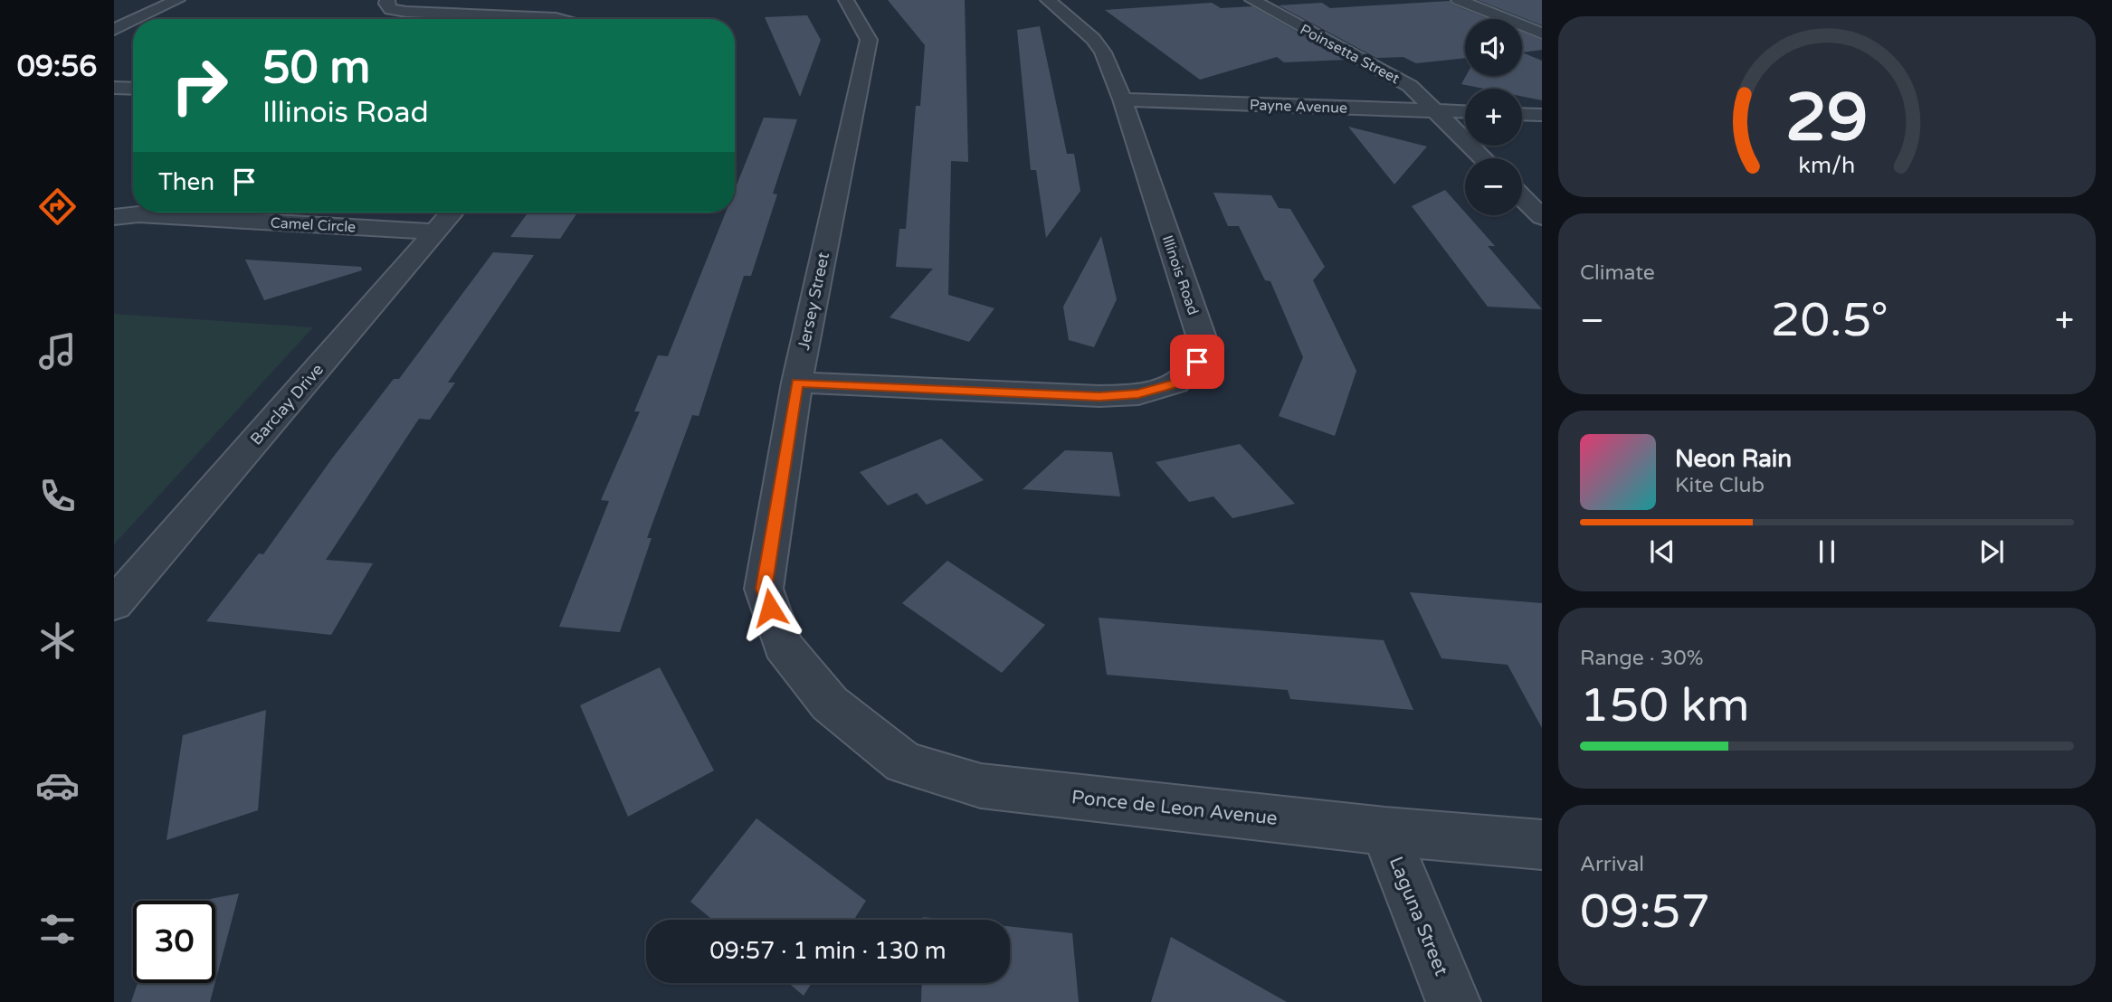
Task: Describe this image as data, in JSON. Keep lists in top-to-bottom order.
{
  "streets": {
    "street": [
      "Poinsetta Street",
      "Payne Avenue",
      "Camel Circle",
      "Illinois Road",
      "Jersey Street",
      "Barclay Drive",
      "Ponce de Leon Avenue",
      "Laguna Street"
    ]
  },
  "crossings": [
    ["Poinsetta Street", "Payne Avenue"],
    ["Payne Avenue", "Illinois Road"],
    ["Camel Circle", "Barclay Drive"],
    ["Illinois Road", "Jersey Street"],
    ["Jersey Street", "Ponce de Leon Avenue"],
    ["Ponce de Leon Avenue", "Laguna Street"]
  ],
  "page": {
    "tabs": "09:56",
    "map_buttons": ["+", "−"],
    "turn": ["50 m", "Illinois Road"],
    "then": "Then",
    "tile": [
      "Climate",
      ["Range · 30%", "150 km"],
      ["Arrival", "09:57"]
    ],
    "heat": ["−", "20.5°", "+"],
    "song": ["Neon Rain", "Kite Club"],
    "limit": "30",
    "trip": "09:57 · 1 min · 130 m",
    "gauge": ["29", "km/h"]
  }
}
